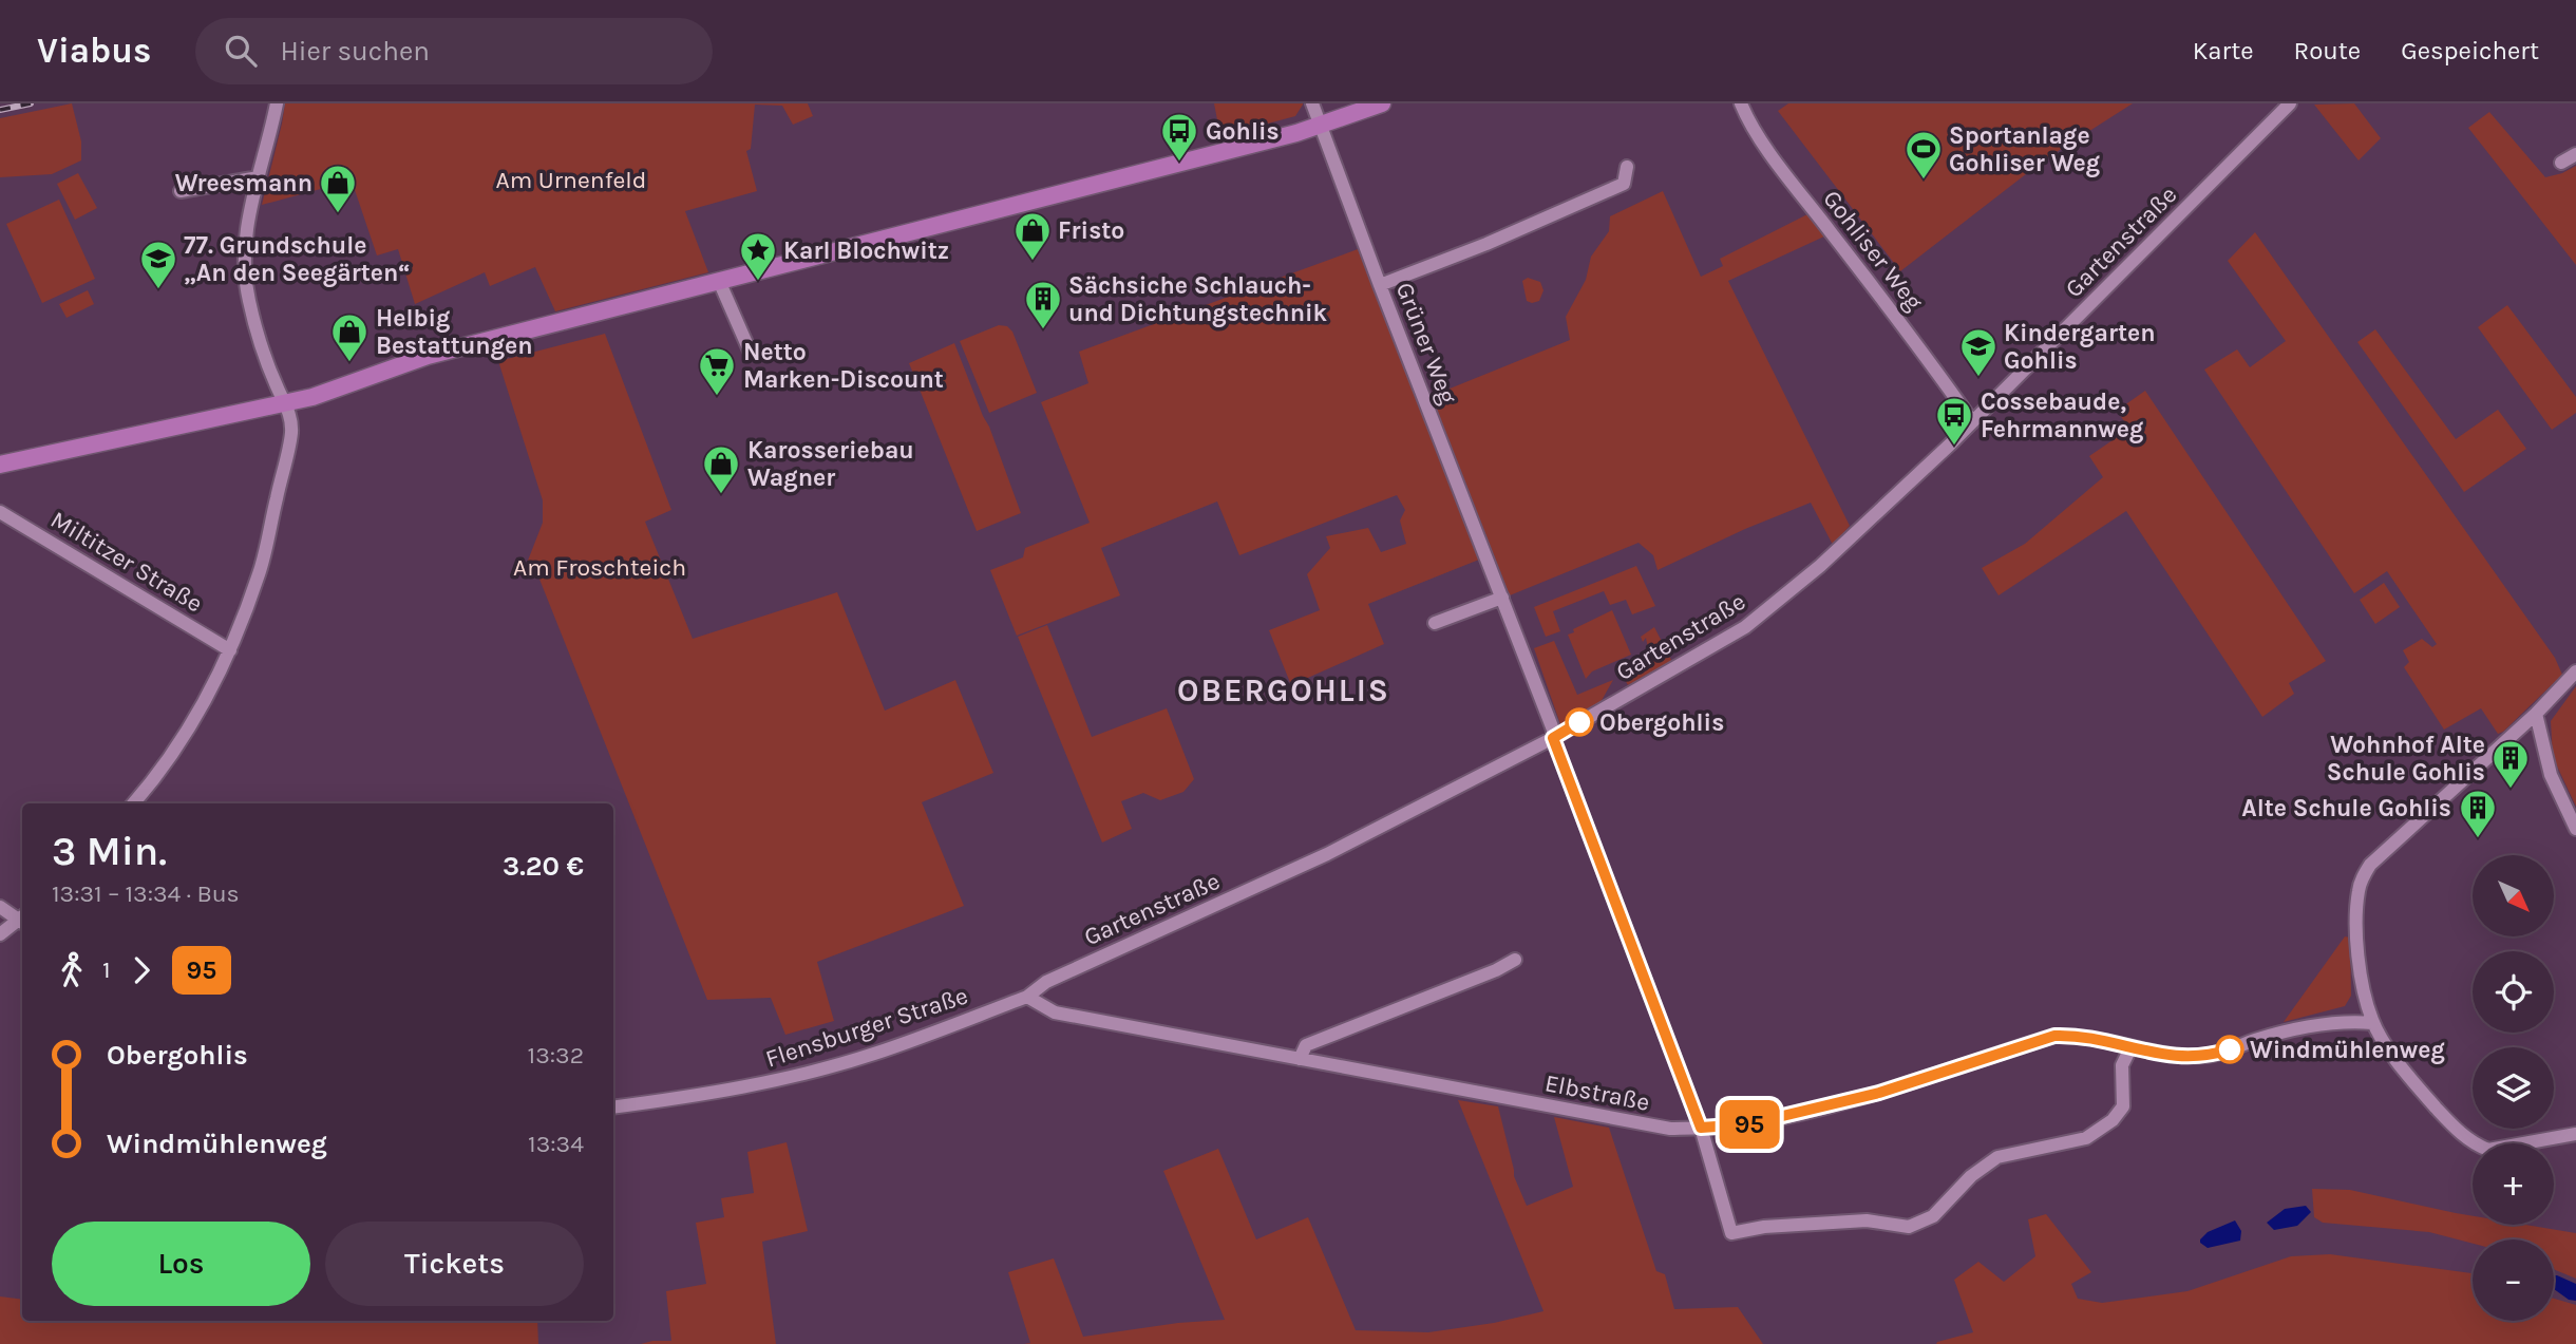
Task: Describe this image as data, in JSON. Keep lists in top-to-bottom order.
{
  "streets": {
    "street": [
      "Gartenstraße",
      "Gohliser Weg",
      "Grüner Weg",
      "Miltitzer Straße",
      "Flensburger Straße",
      "Elbstraße"
    ]
  },
  "crossings": [
    ["Gartenstraße", "Gohliser Weg"],
    ["Gartenstraße", "Grüner Weg"],
    ["Gartenstraße", "Flensburger Straße"],
    ["Gartenstraße", "Elbstraße"],
    ["Grüner Weg", "Elbstraße"]
  ],
  "districts": ["OBERGOHLIS"],
  "parks": ["Am Urnenfeld", "Am Froschteich"],
  "places": {
    "bus stop": ["Gohlis", "Cossebaude, Fehrmannweg"],
    "sports": ["Sportanlage Gohliser Weg"],
    "shop": [
      "Wreesmann",
      "Fristo",
      "Helbig Bestattungen",
      "Karosseriebau Wagner"
    ],
    "place": ["Karl Blochwitz"],
    "school or university": ["77. Grundschule „An den Seegärten“", "Kindergarten Gohlis"],
    "building": ["Sächsiche Schlauch- und Dichtungstechnik", "Wohnhof Alte Schule Gohlis", "Alte Schule Gohlis"],
    "supermarket": ["Netto Marken-Discount"],
    "other": ["Obergohlis", "Windmühlenweg"]
  },
  "lines": ["bus line 95"],
  "north": "bottom right",
  "page": {
    "header": "Viabus",
    "search": "Hier suchen",
    "nav": ["Karte", "Route", "Gespeichert"],
    "on_map": "95",
    "heading": ["3 Min.", "13:31 – 13:34 · Bus", "3.20 €"],
    "map_buttons": ["+", "−"],
    "legs": ["1", "95"],
    "list": [
      {
        "name": "Obergohlis",
        "value": "13:32"
      },
      {
        "name": "Windmühlenweg",
        "value": "13:34"
      }
    ],
    "buttons": ["Los", "Tickets"]
  }
}
